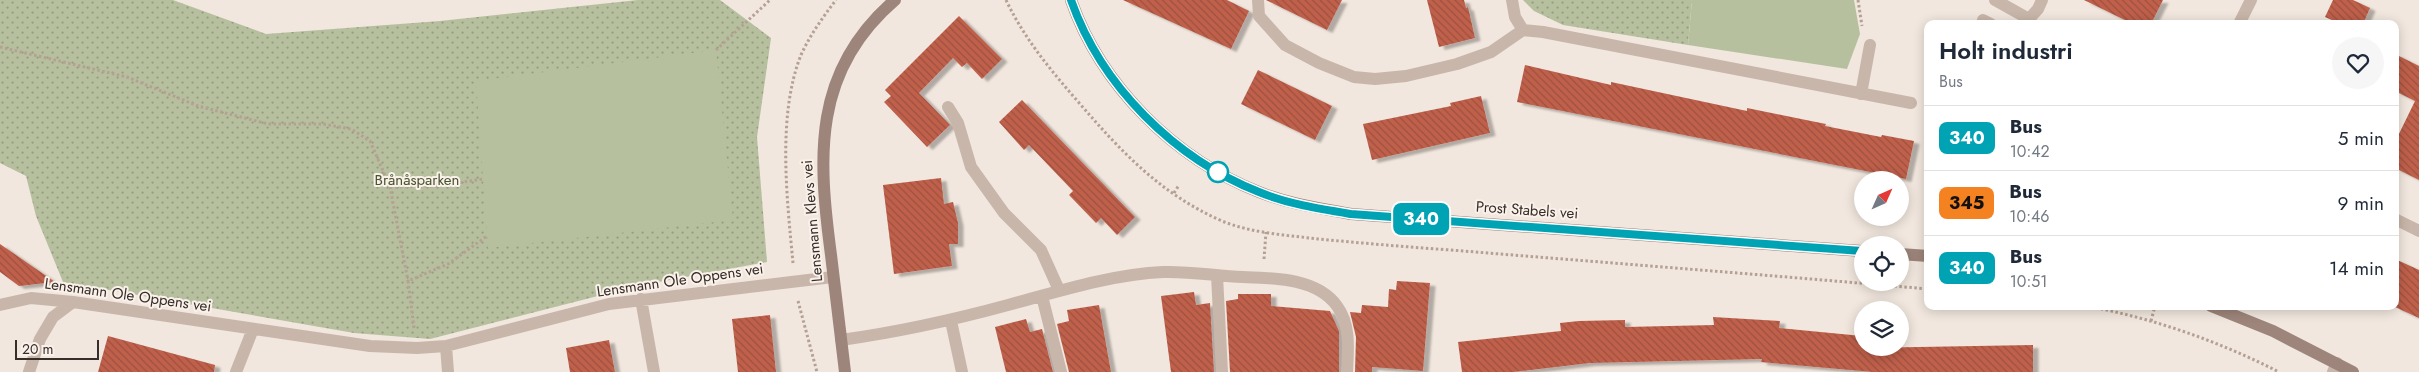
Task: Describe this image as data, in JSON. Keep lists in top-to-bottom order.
{
  "streets": {
    "street": ["Prost Stabels vei", "Lensmann Klevs vei", "Lensmann Ole Oppens vei"]
  },
  "crossings": [
    ["Lensmann Klevs vei", "Lensmann Ole Oppens vei"]
  ],
  "parks": ["Brånåsparken"],
  "lines": ["bus line 340"],
  "scale_bar": "20 m",
  "north": "top right",
  "page": {
    "on_map": "340",
    "heading": ["Holt industri", "Bus"],
    "list": [
      {
        "mark": "340",
        "name": "Bus",
        "note": "10:42",
        "value": "5 min"
      },
      {
        "mark": "345",
        "name": "Bus",
        "note": "10:46",
        "value": "9 min"
      },
      {
        "mark": "340",
        "name": "Bus",
        "note": "10:51",
        "value": "14 min"
      }
    ],
    "scale": "20 m"
  }
}
